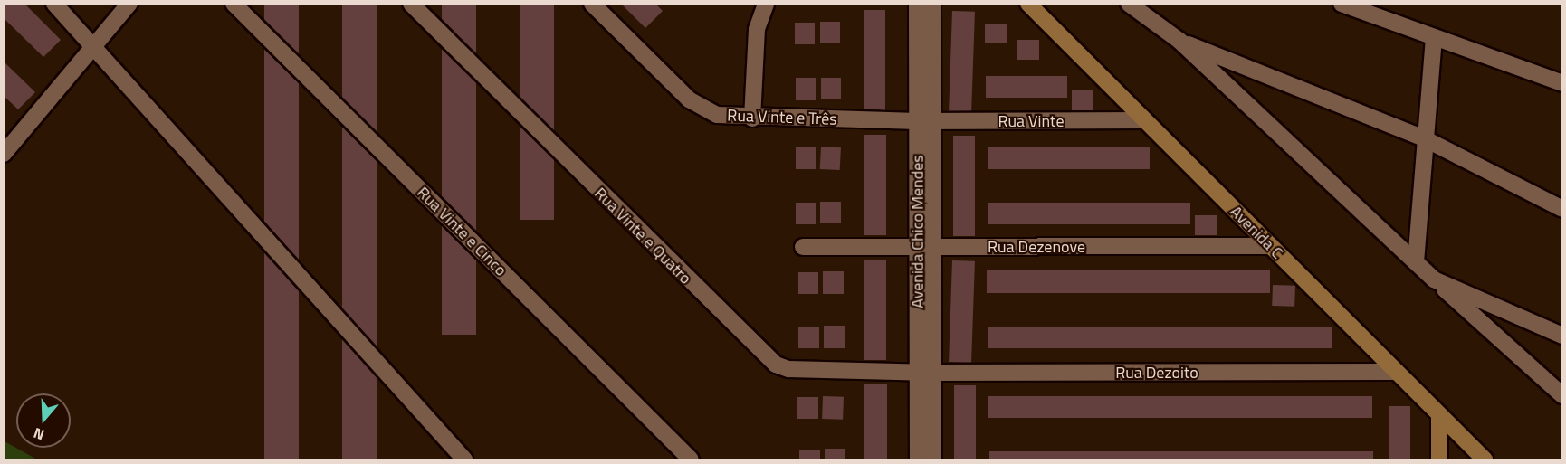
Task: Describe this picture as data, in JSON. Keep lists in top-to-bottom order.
{
  "streets": {
    "street": [
      "Rua Vinte e Três",
      "Rua Vinte",
      "Rua Vinte e Cinco",
      "Avenida Chico Mendes",
      "Avenida C",
      "Rua Vinte e Quatro",
      "Rua Dezenove",
      "Rua Dezoito"
    ]
  },
  "crossings": [
    ["Rua Vinte e Três", "Rua Vinte"],
    ["Rua Vinte e Três", "Avenida Chico Mendes"],
    ["Rua Vinte", "Avenida Chico Mendes"],
    ["Rua Vinte", "Avenida C"],
    ["Avenida Chico Mendes", "Rua Vinte e Quatro"],
    ["Avenida Chico Mendes", "Rua Dezenove"],
    ["Avenida Chico Mendes", "Rua Dezoito"],
    ["Avenida C", "Rua Dezenove"],
    ["Avenida C", "Rua Dezoito"],
    ["Rua Vinte e Quatro", "Rua Dezoito"]
  ],
  "north": "bottom"
}
